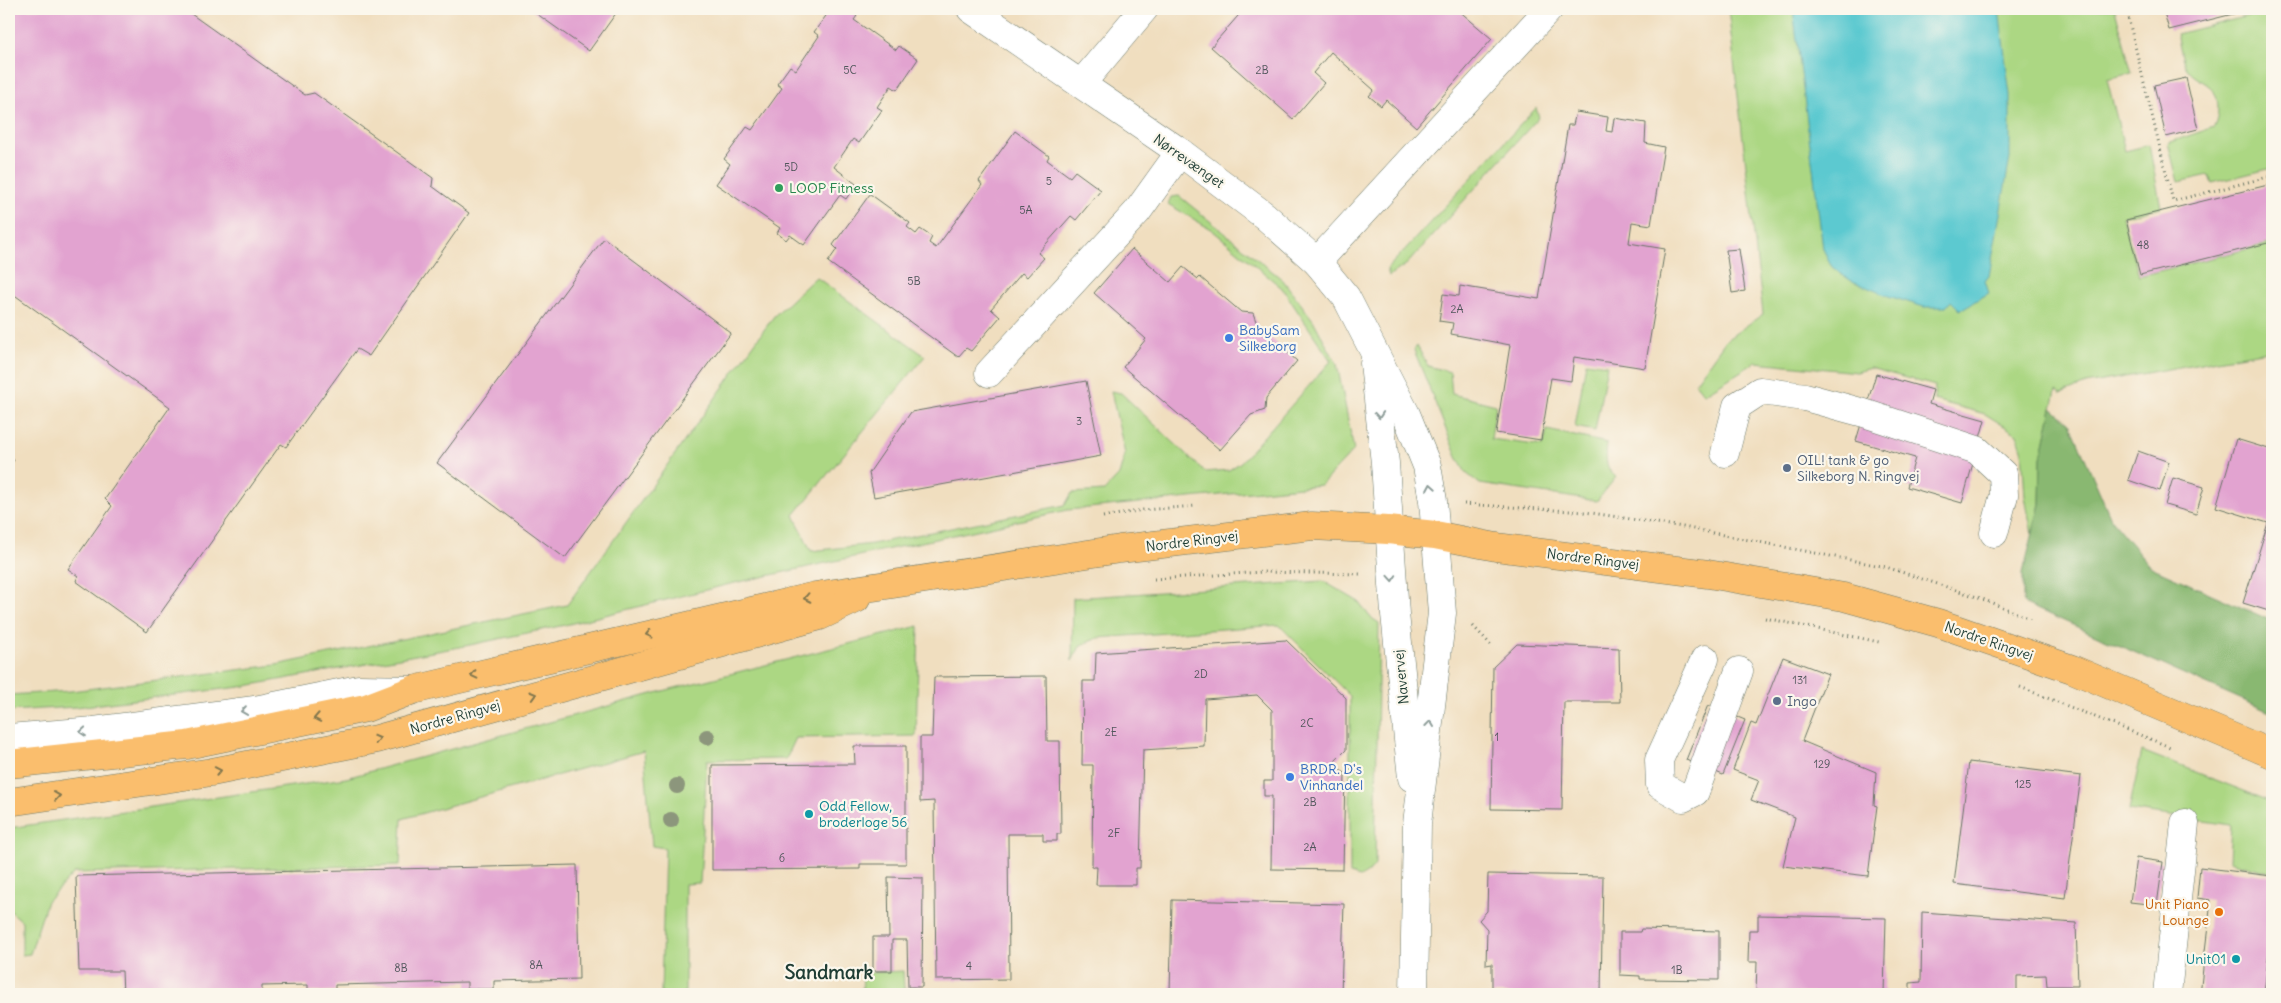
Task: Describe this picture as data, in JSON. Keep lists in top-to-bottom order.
{
  "streets": {
    "main road": ["Nordre Ringvej"],
    "street": ["Nørrevænget", "Navervej"]
  },
  "crossings": [
    ["Nørrevænget", "Nordre Ringvej"],
    ["Nørrevænget", "Navervej"],
    ["Nordre Ringvej", "Navervej"]
  ],
  "districts": ["Sandmark"],
  "places": [
    "LOOP Fitness",
    "BabySam Silkeborg",
    "OIL! tank & go Silkeborg N. Ringvej",
    "Ingo",
    "BRDR. D's Vinhandel",
    "Odd Fellow, broderloge 56",
    "Unit Piano Lounge",
    "Unit01"
  ],
  "house_numbers": [
    "5C",
    "2B",
    "5D",
    "5",
    "5A",
    "48",
    "5B",
    "2A",
    "3",
    "2D",
    "131",
    "2C",
    "2E",
    "1",
    "129",
    "125",
    "2B",
    "2F",
    "2A",
    "6",
    "8A",
    "4",
    "8B",
    "1B"
  ]
}
